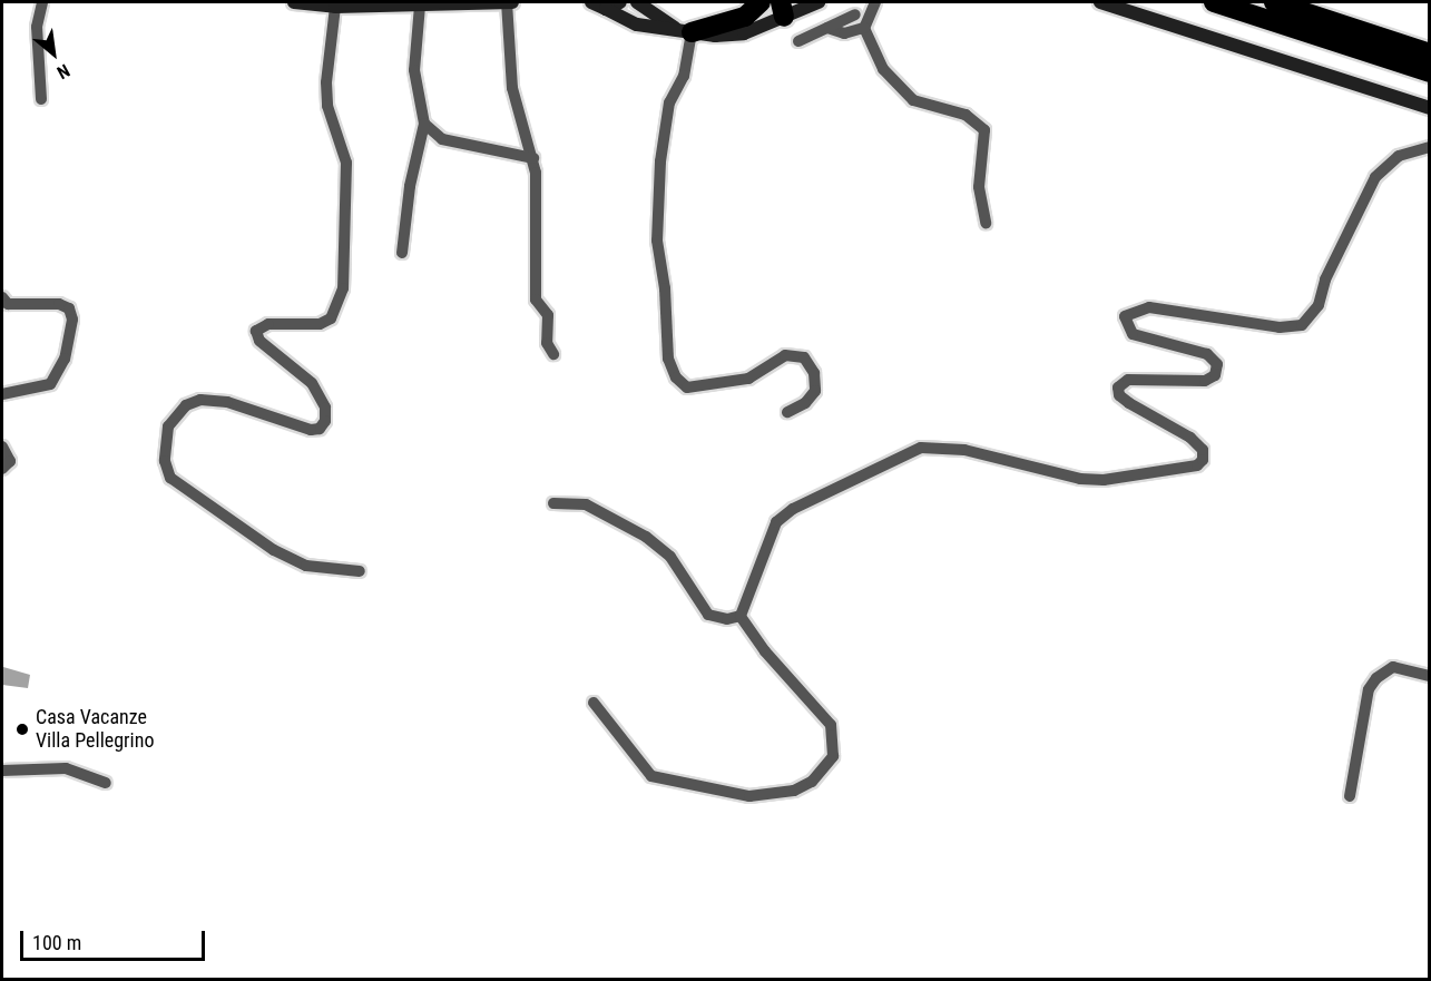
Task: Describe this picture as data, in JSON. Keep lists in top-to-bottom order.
{
  "places": ["Casa Vacanze Villa Pellegrino"],
  "scale_bar": "100 m",
  "north": "bottom right"
}
